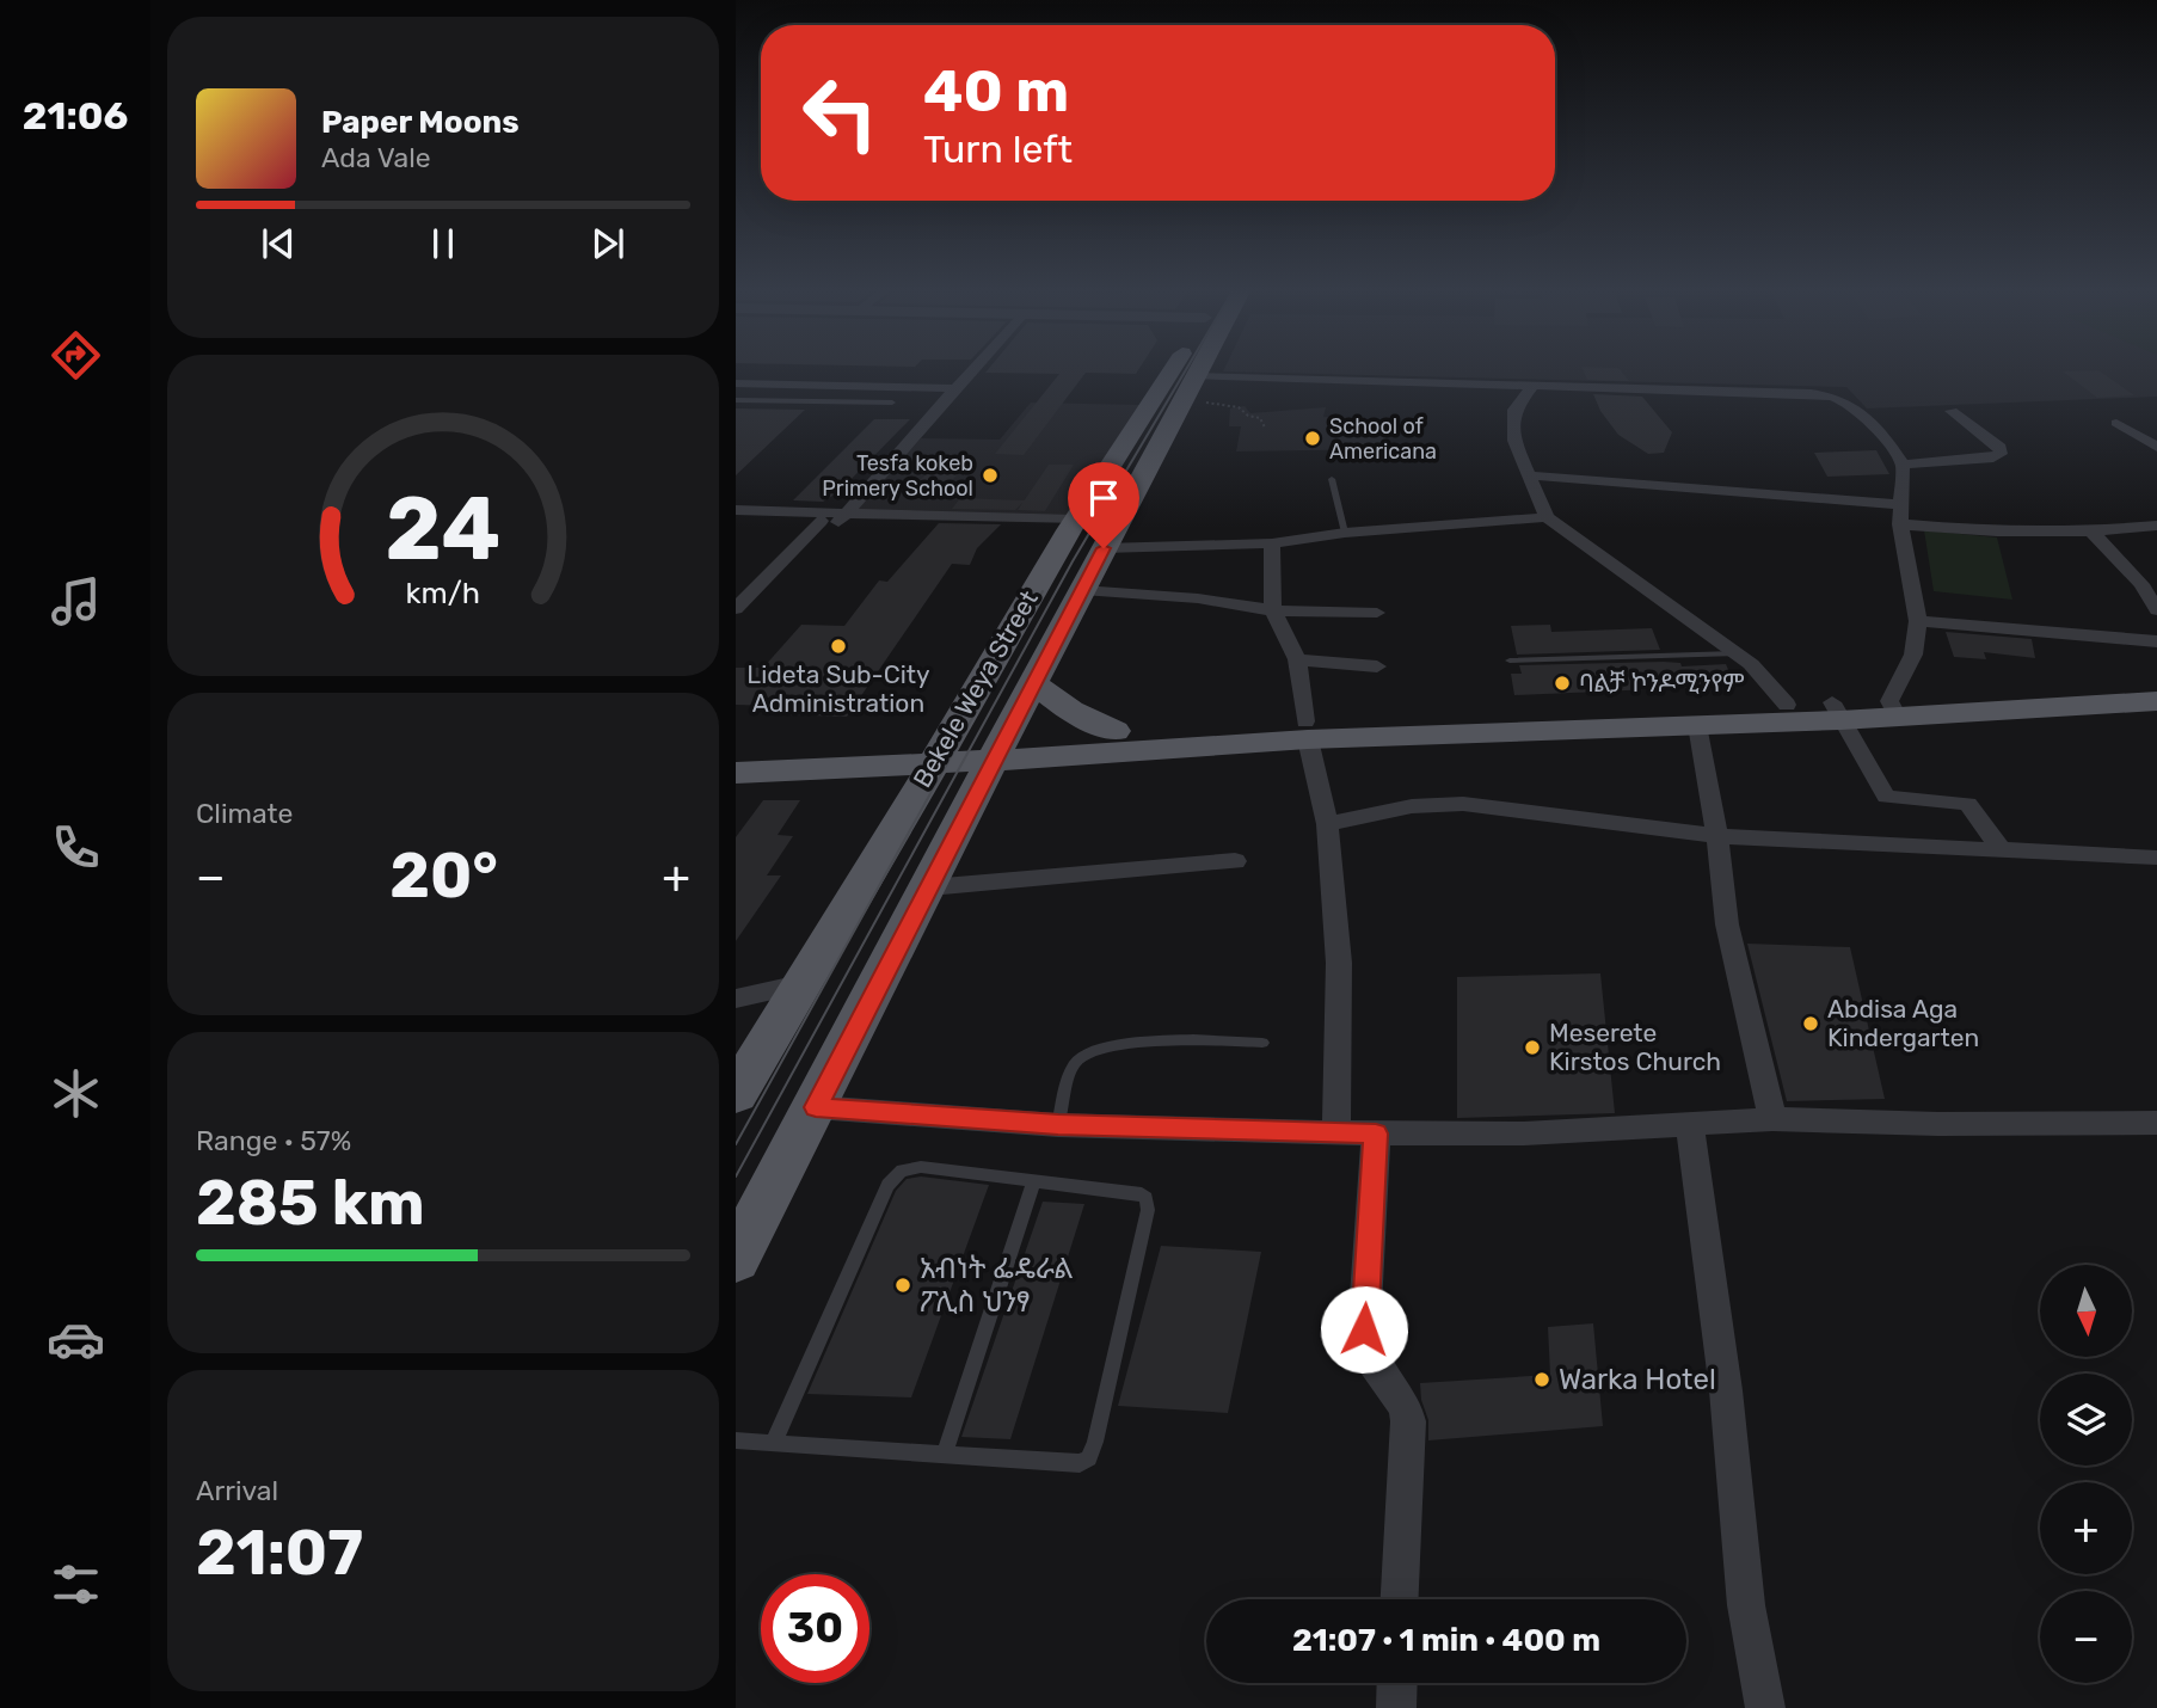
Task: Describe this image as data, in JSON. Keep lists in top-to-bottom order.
{
  "streets": {
    "main road": ["Bekele Weya Street"]
  },
  "places": [
    "School of Americana",
    "Tesfa kokeb Primery School",
    "Lideta Sub-City Administration",
    "ባልቻ ኮንዶሚንየም",
    "Abdisa Aga Kindergarten",
    "Meserete Kirstos Church",
    "አብነት ፌዴራል ፖሊስ ህንፃ",
    "Warka Hotel"
  ],
  "north": "bottom",
  "page": {
    "tabs": "21:06",
    "turn": ["40 m", "Turn left"],
    "song": ["Paper Moons", "Ada Vale"],
    "tile": [
      "Climate",
      ["Range · 57%", "285 km"],
      ["Arrival", "21:07"]
    ],
    "heat": ["−", "20°", "+"],
    "map_buttons": ["+", "−"],
    "limit": "30",
    "trip": "21:07 · 1 min · 400 m",
    "gauge": ["24", "km/h"]
  }
}
